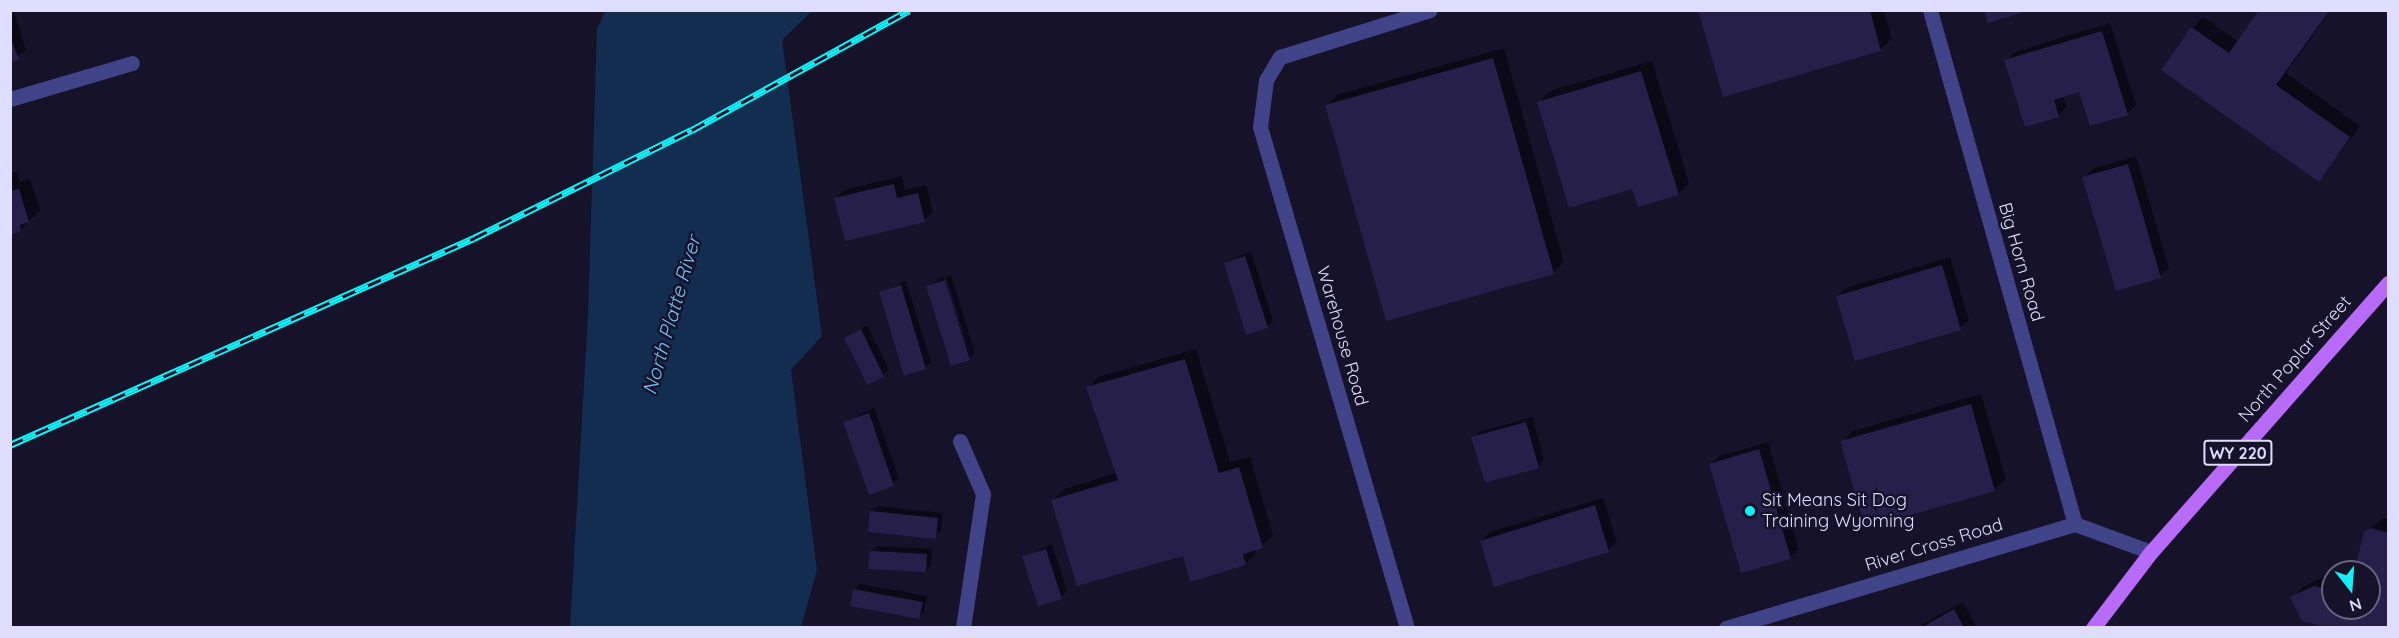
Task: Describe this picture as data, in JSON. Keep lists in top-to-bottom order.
{
  "streets": {
    "main road": ["North Poplar Street", "WY 220"],
    "street": ["Big Horn Road", "Warehouse Road", "River Cross Road"]
  },
  "crossings": [
    ["Big Horn Road", "River Cross Road"]
  ],
  "water": ["North Platte River"],
  "places": ["Sit Means Sit Dog Training Wyoming"],
  "north": "bottom"
}
